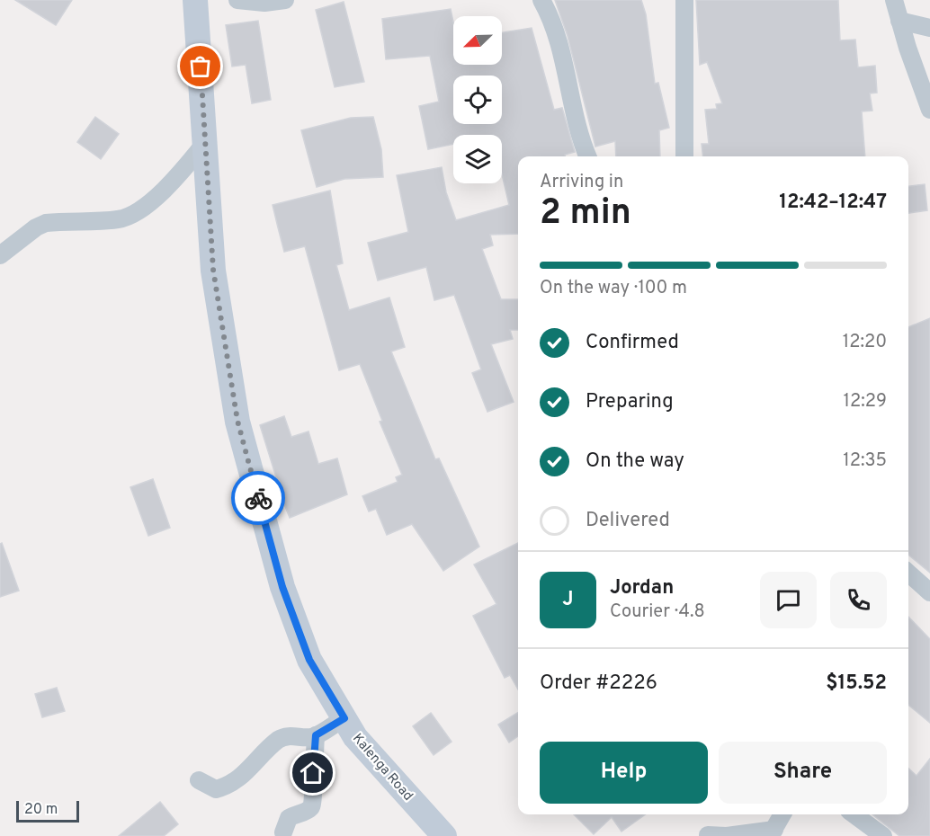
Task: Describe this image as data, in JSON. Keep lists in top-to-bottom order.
{
  "streets": {
    "main road": ["Kalenga Road"]
  },
  "scale_bar": "20 m",
  "north": "bottom left",
  "page": {
    "heading": ["2 min", "Arriving in", "12:42–12:47"],
    "panel": [
      "Jordan",
      "Courier · 4.8",
      "Order #2226",
      "$15.52"
    ],
    "bar": "On the way · 100 m",
    "list": [
      ["Confirmed", "12:20"],
      ["Preparing", "12:29"],
      ["On the way", "12:35"],
      "Delivered"
    ],
    "round": "J",
    "buttons": ["Help", "Share"],
    "scale": "20 m"
  }
}
